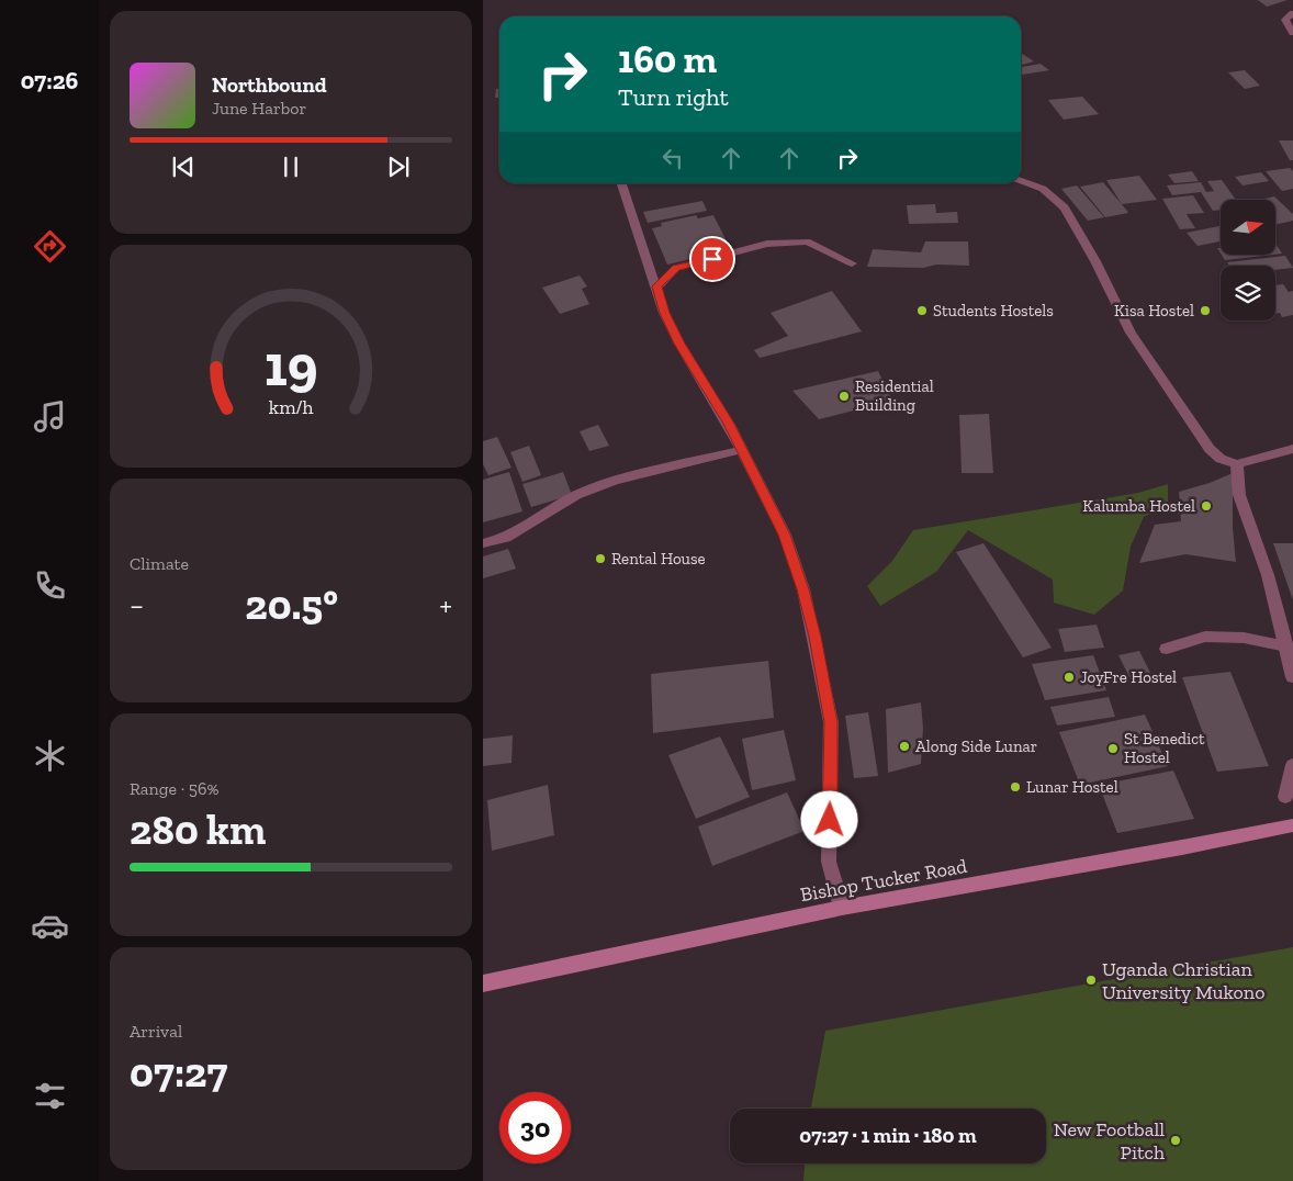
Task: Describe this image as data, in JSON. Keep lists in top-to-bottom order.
{
  "streets": {
    "main road": ["Bishop Tucker Road"]
  },
  "places": [
    "Students Hostels",
    "Kisa Hostel",
    "Residential Building",
    "Kalumba Hostel",
    "Rental House",
    "JoyFre Hostel",
    "Along Side Lunar",
    "St Benedict Hostel",
    "Lunar Hostel",
    "Uganda Christian University Mukono",
    "New Football Pitch"
  ],
  "north": "right",
  "page": {
    "tabs": "07:26",
    "turn": ["160 m", "Turn right"],
    "song": ["Northbound", "June Harbor"],
    "tile": [
      "Climate",
      ["Range · 56%", "280 km"],
      ["Arrival", "07:27"]
    ],
    "heat": ["−", "20.5°", "+"],
    "limit": "30",
    "trip": "07:27 · 1 min · 180 m",
    "gauge": ["19", "km/h"]
  }
}
